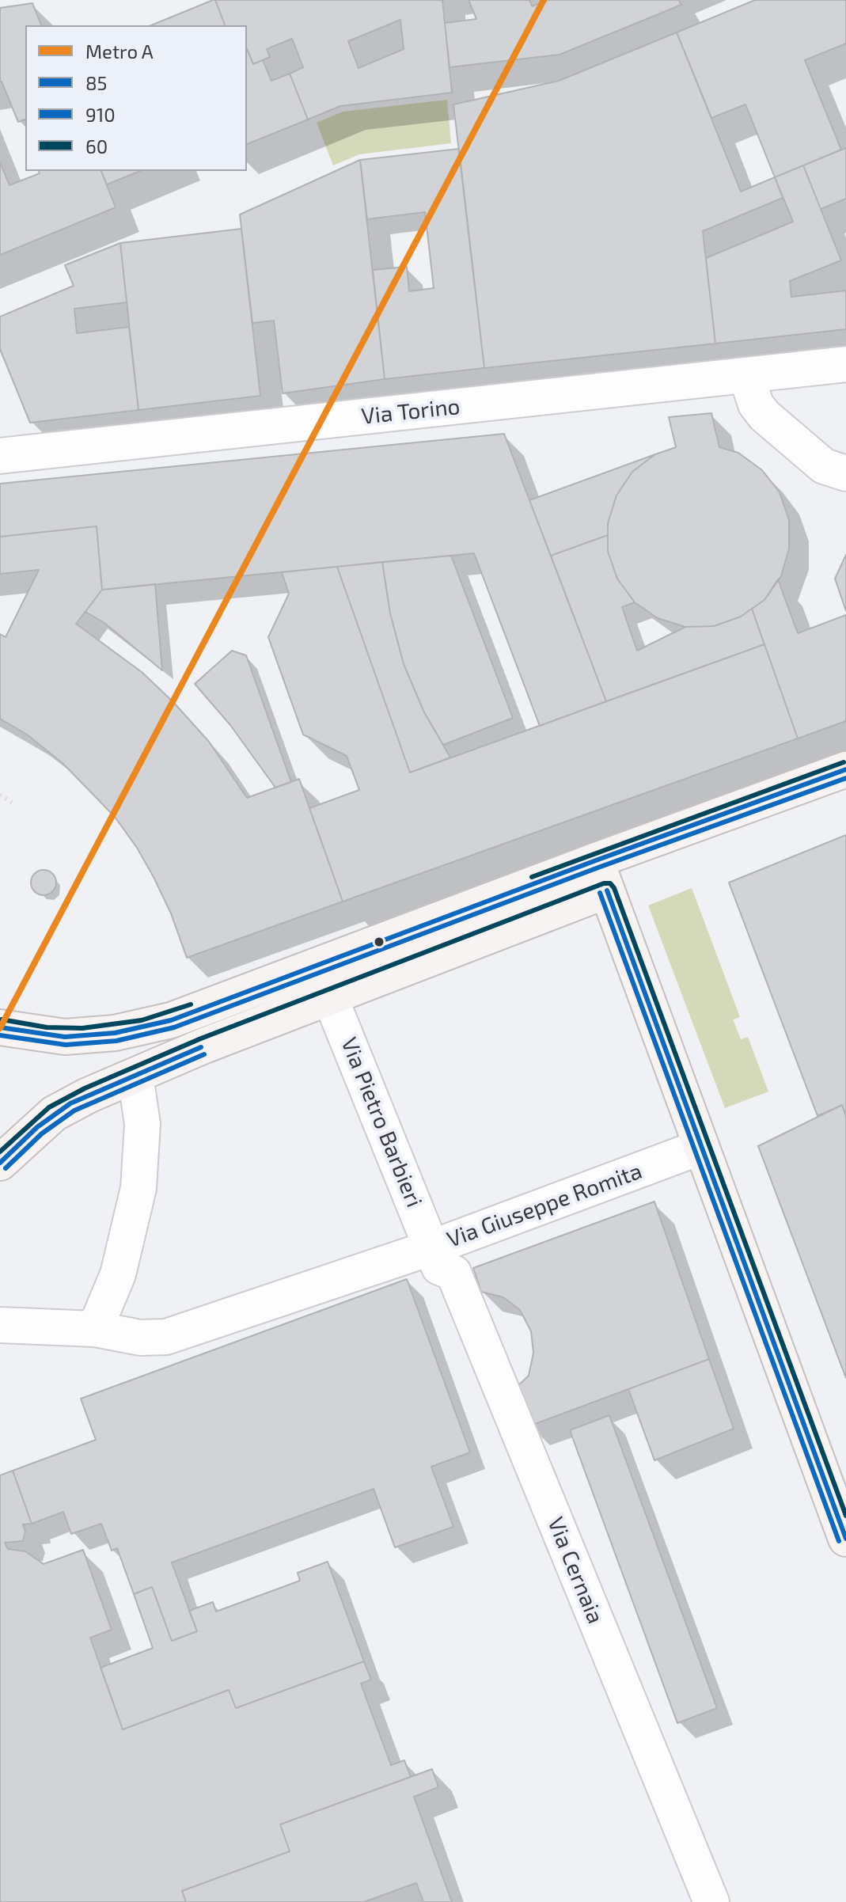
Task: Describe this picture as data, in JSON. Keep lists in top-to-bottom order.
{
  "streets": {
    "street": [
      "Via Torino",
      "Via Pietro Barbieri",
      "Via Giuseppe Romita",
      "Via Cernaia"
    ]
  },
  "crossings": [
    ["Via Pietro Barbieri", "Via Giuseppe Romita"],
    ["Via Pietro Barbieri", "Via Cernaia"],
    ["Via Giuseppe Romita", "Via Cernaia"]
  ],
  "lines": [
    "metro line A",
    "transit line 60",
    "transit line 85",
    "transit line 910"
  ],
  "legend": [
    "Metro A",
    "85",
    "910",
    "60"
  ]
}
